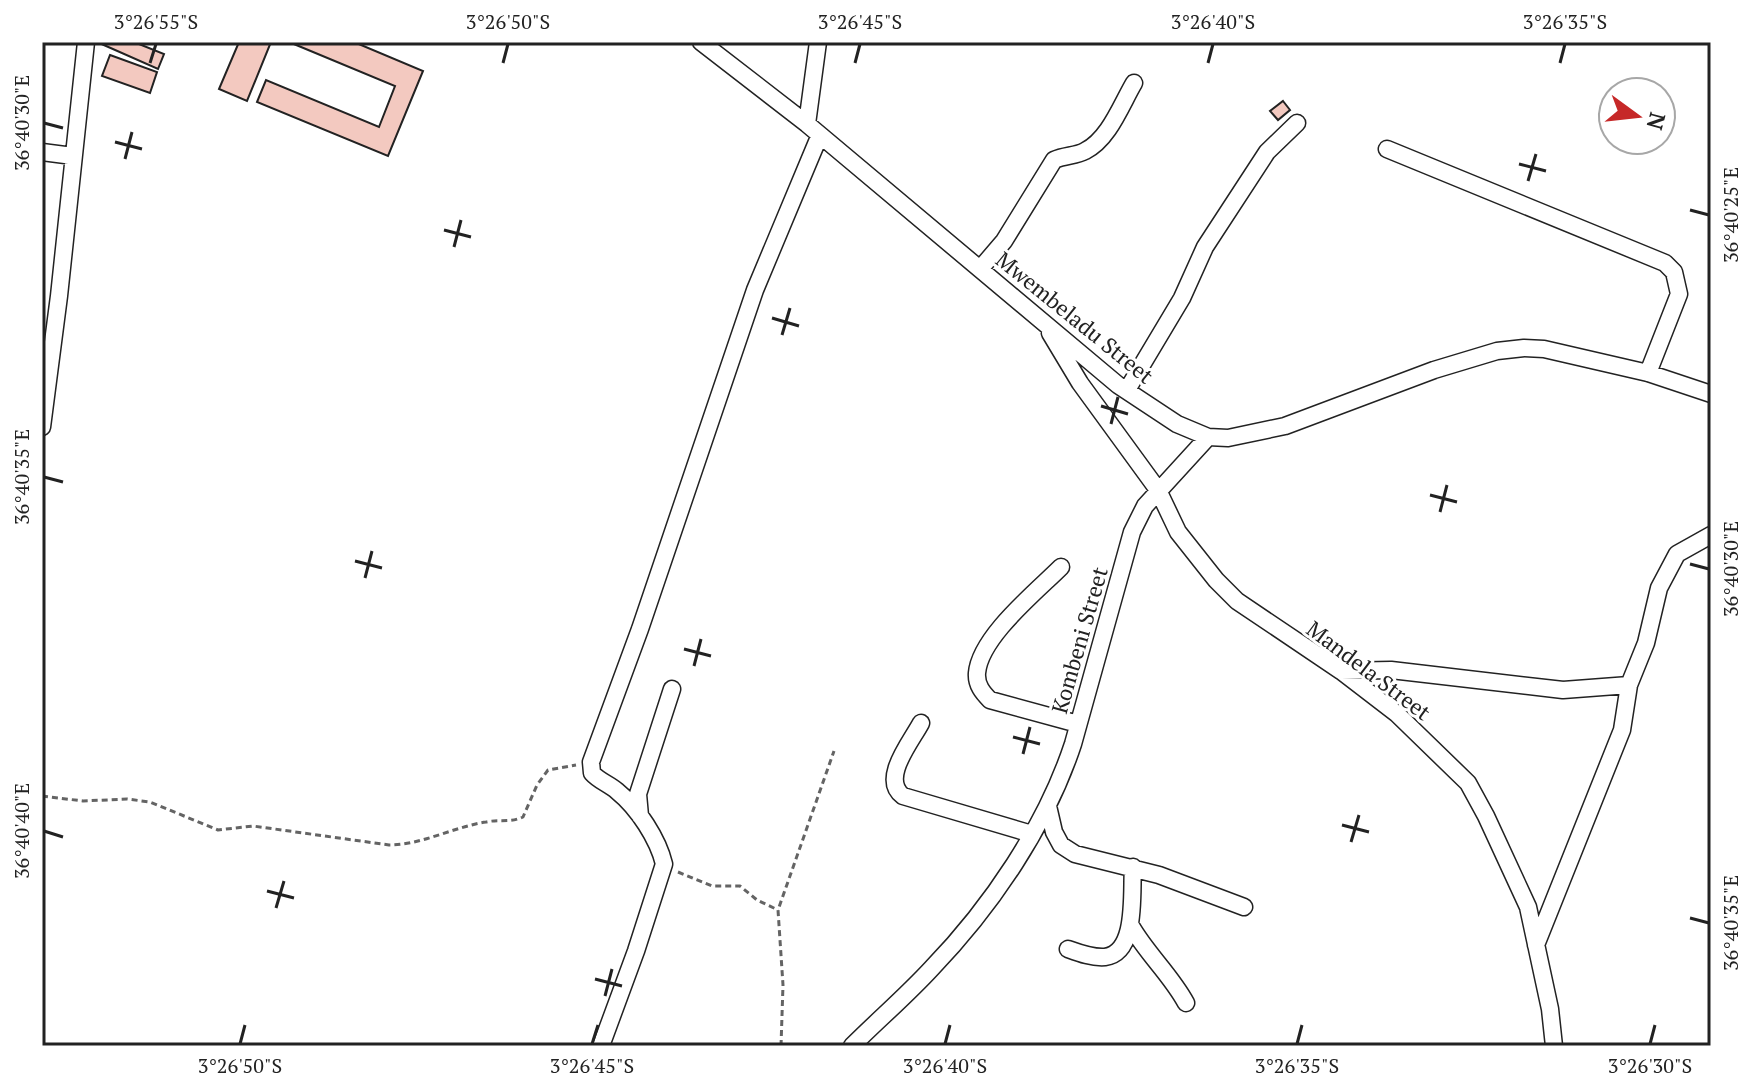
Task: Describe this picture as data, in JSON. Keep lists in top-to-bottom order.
{
  "streets": {
    "street": ["Mwembeladu Street", "Kombeni Street", "Mandela Street"]
  },
  "crossings": [
    ["Mwembeladu Street", "Kombeni Street"],
    ["Mwembeladu Street", "Mandela Street"],
    ["Kombeni Street", "Mandela Street"]
  ],
  "north": "right",
  "coordinates": [
    "3°26'55\"S",
    "3°26'50\"S",
    "3°26'45\"S",
    "3°26'40\"S",
    "3°26'35\"S",
    "36°40'30\"E",
    "36°40'25\"E",
    "36°40'35\"E",
    "36°40'40\"E",
    "3°26'30\"S"
  ]
}
